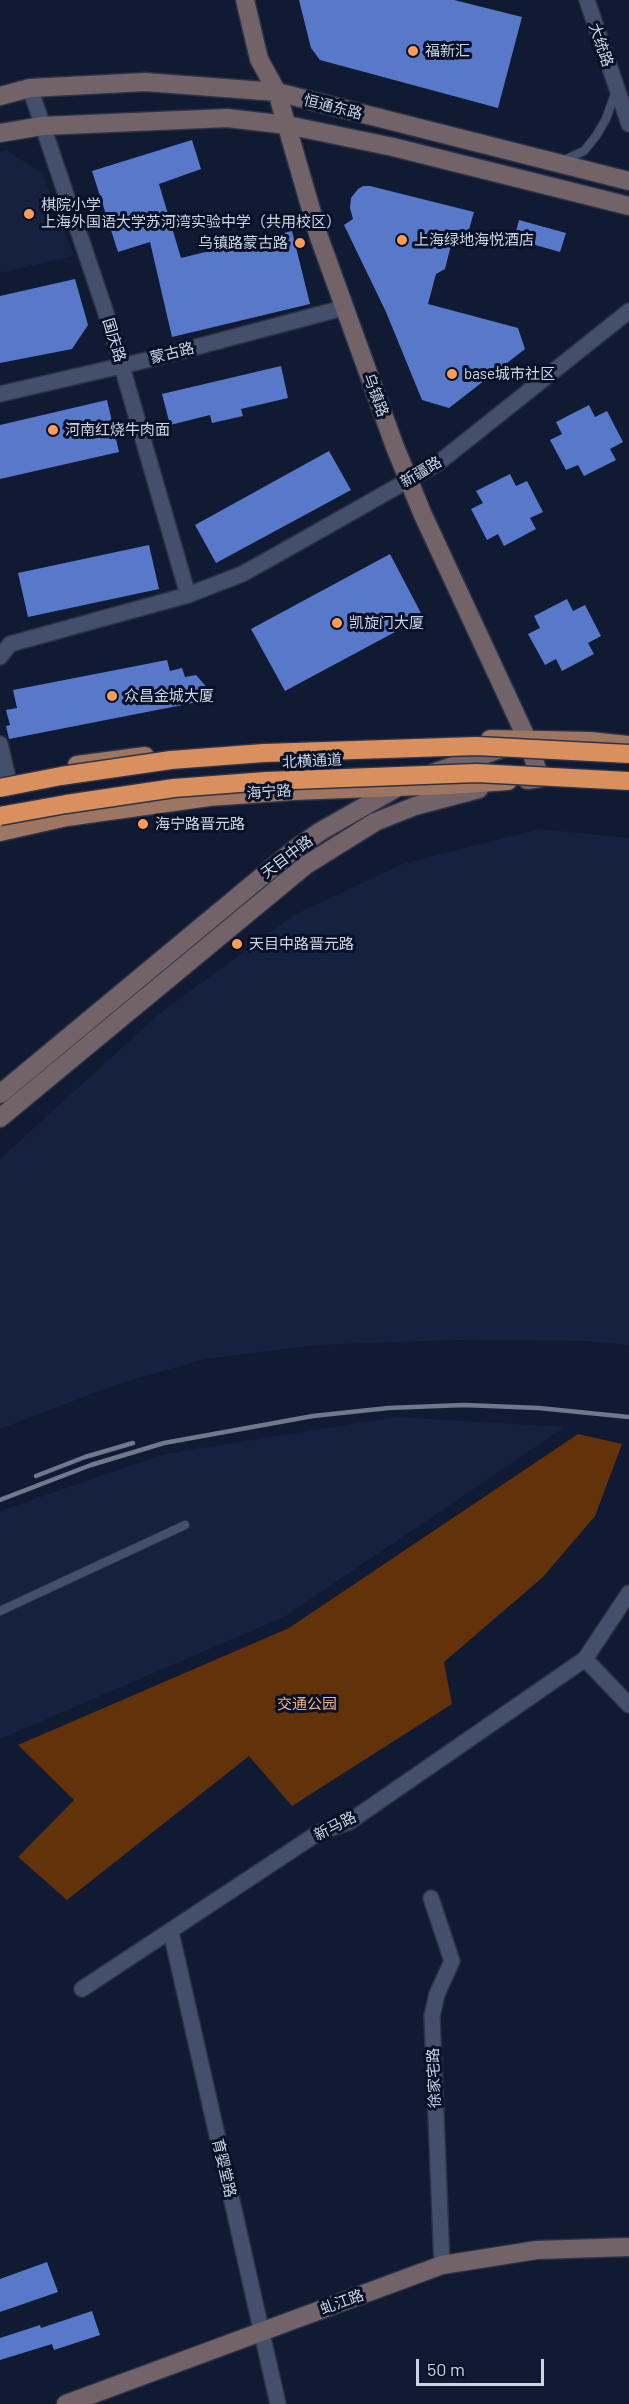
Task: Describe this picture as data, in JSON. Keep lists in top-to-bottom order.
{
  "streets": {
    "highway": ["北横通道"],
    "main road": [
      "恒通东路",
      "乌镇路",
      "海宁路",
      "天目中路",
      "虬江路"
    ],
    "street": [
      "大统路",
      "国庆路",
      "蒙古路",
      "新疆路",
      "新马路",
      "徐家宅路",
      "育婴堂路"
    ]
  },
  "crossings": [
    ["恒通东路", "国庆路"],
    ["恒通东路", "乌镇路"],
    ["国庆路", "蒙古路"],
    ["国庆路", "新疆路"],
    ["蒙古路", "乌镇路"],
    ["乌镇路", "新疆路"],
    ["乌镇路", "海宁路"],
    ["乌镇路", "天目中路"],
    ["海宁路", "天目中路"],
    ["新马路", "育婴堂路"],
    ["徐家宅路", "虬江路"],
    ["育婴堂路", "虬江路"]
  ],
  "parks": ["交通公园"],
  "places": [
    "福新汇",
    "棋院小学 上海外国语大学苏河湾实验中学（共用校区）",
    "上海绿地海悦酒店",
    "乌镇路蒙古路",
    "base城市社区",
    "河南红烧牛肉面",
    "凯旋门大厦",
    "众昌金城大厦",
    "海宁路晋元路",
    "天目中路晋元路"
  ],
  "scale_bar": "50 m"
}
